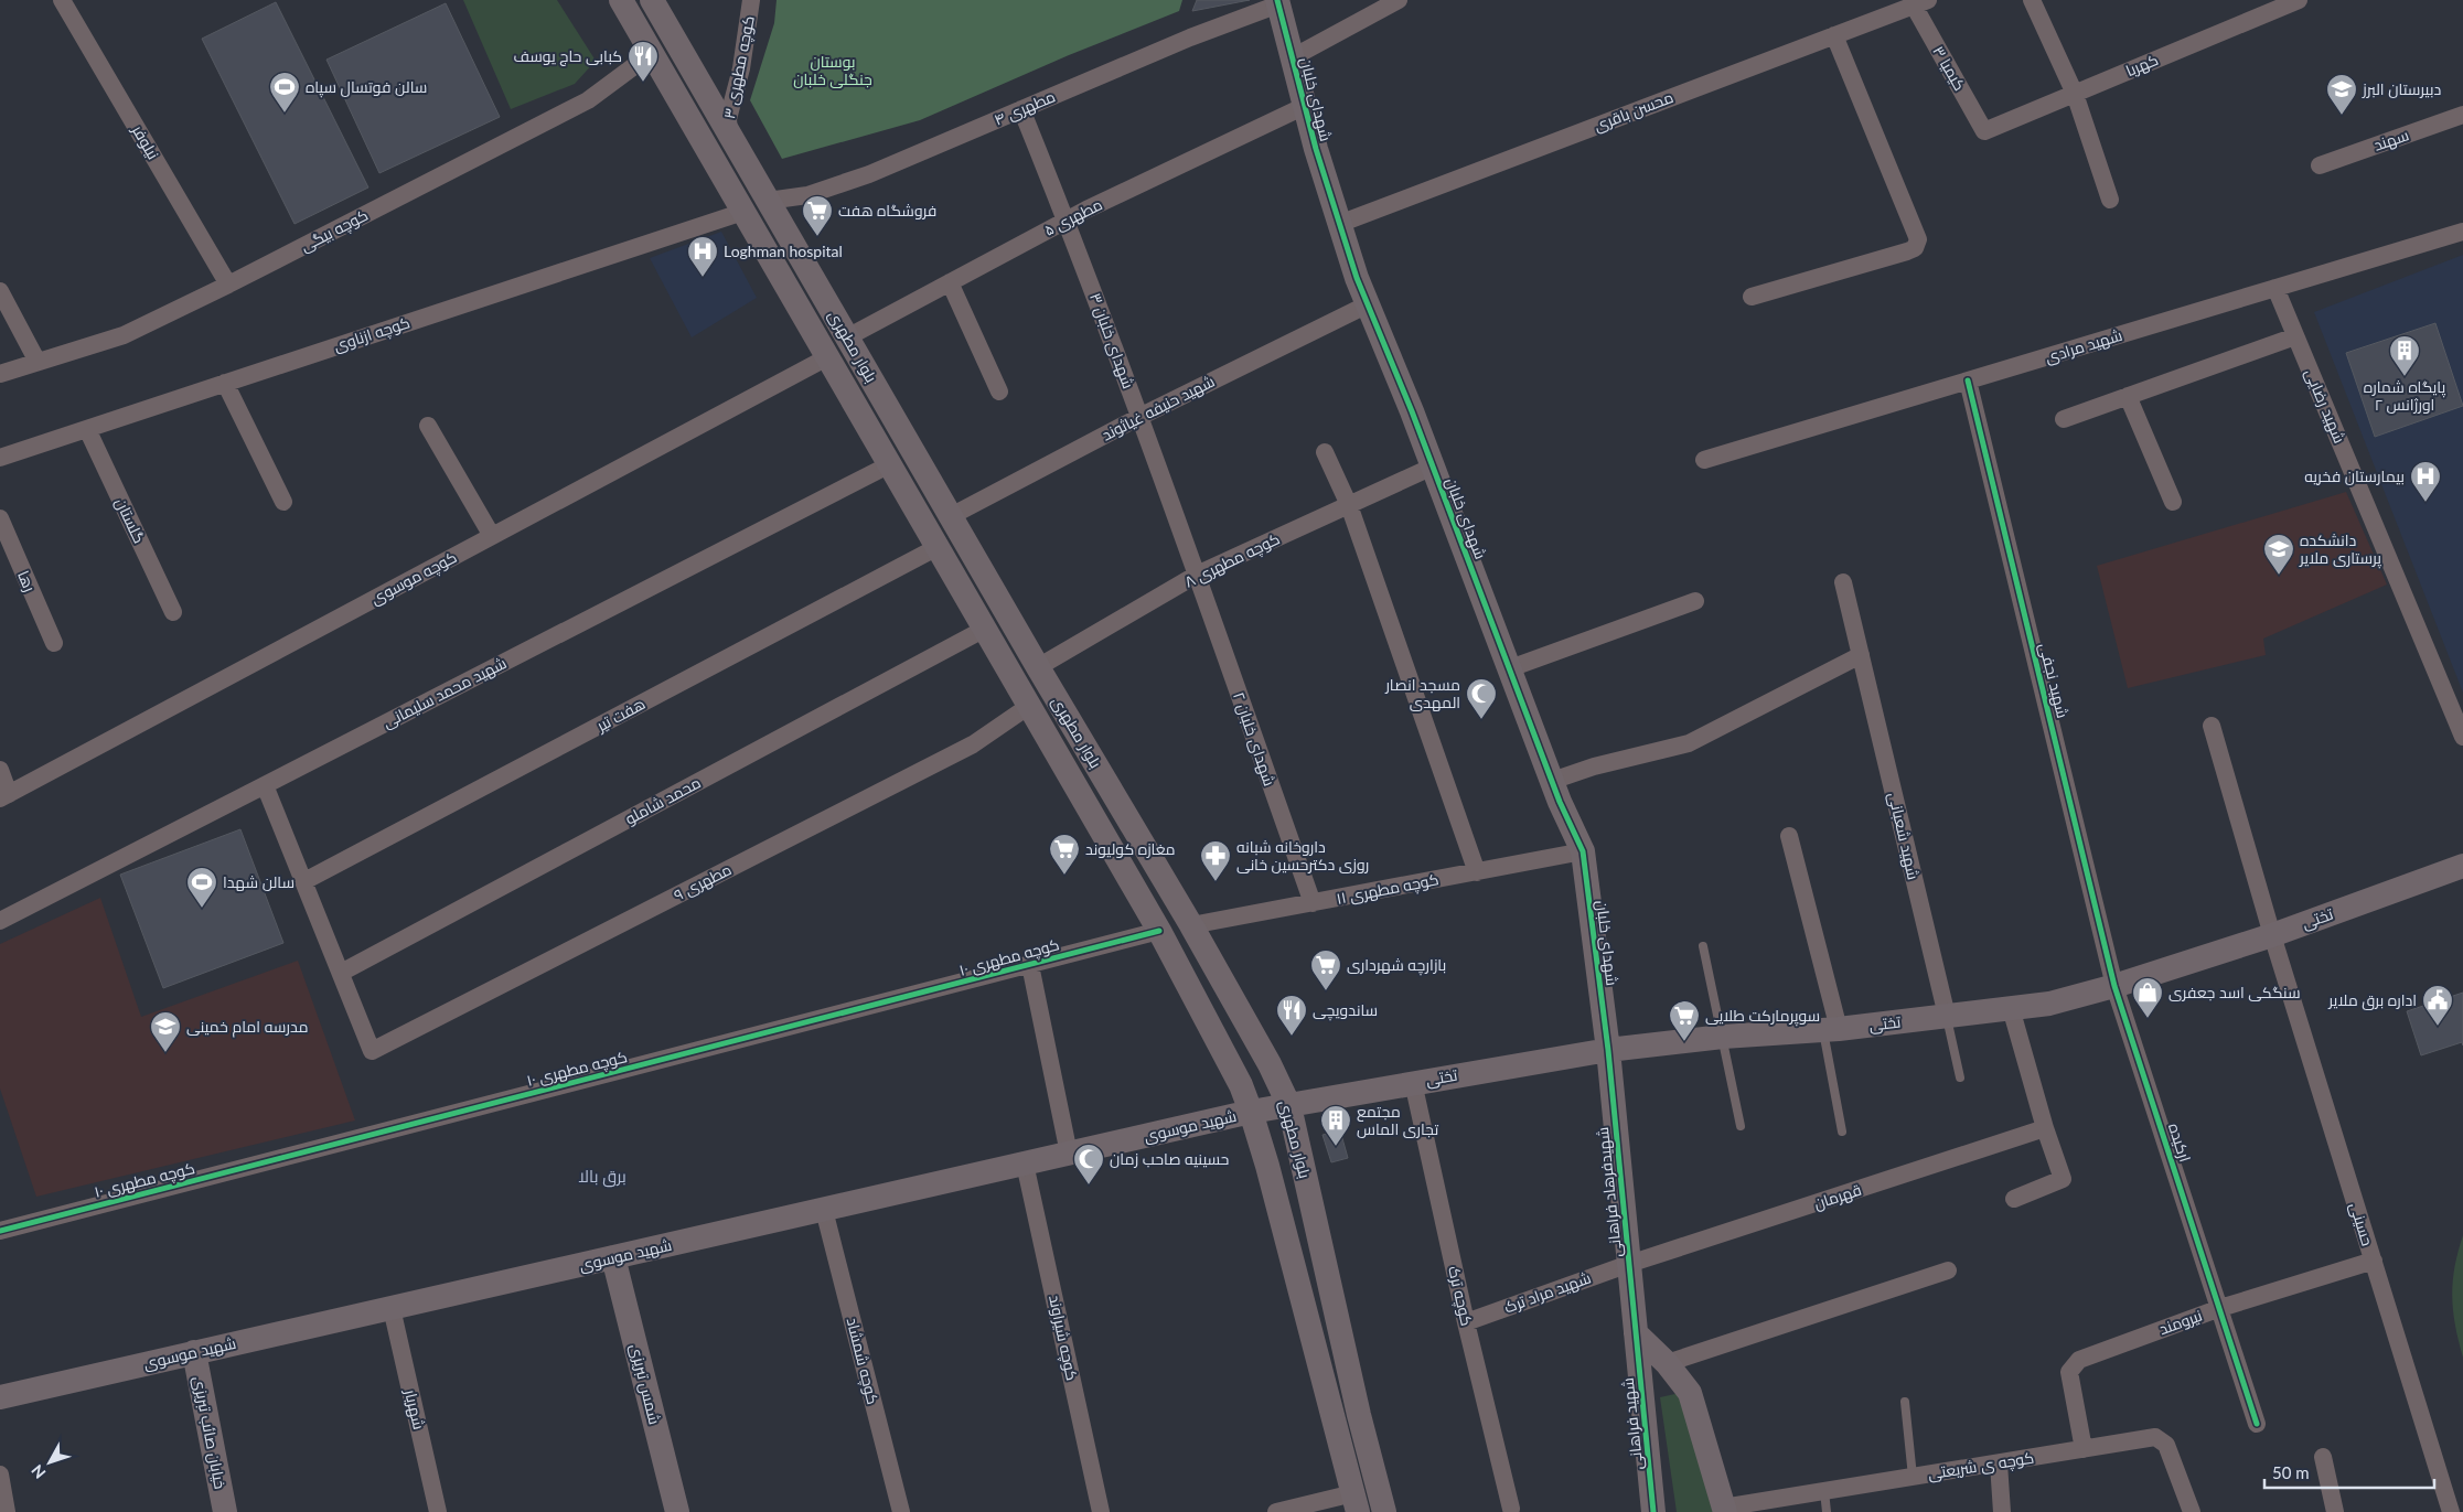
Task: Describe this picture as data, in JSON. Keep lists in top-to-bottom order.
{
  "streets": {
    "main road": [
      "شهدای خلبان",
      "بلوار مطهری",
      "تختی",
      "شهید موسوی",
      "شهیدفرهاد فراهانی",
      "شمس تبریزی",
      "شهید فراهانی",
      "خیابان صائب تبریزی"
    ],
    "street": [
      "کهربا",
      "کوچه مطهری ۳",
      "کیمیا ۳",
      "مطهری ۴",
      "محسن باقری",
      "سهند",
      "نیلوفر",
      "مطهری ۵",
      "کوچه بیگی",
      "کوچه ازناوی",
      "شهدای خلبان ۳",
      "شهید مرادی",
      "شهید رضایی",
      "شهید حنیفه غیاثوند",
      "گلستان",
      "کوچه مطهری ۸",
      "کوچه موسوی",
      "رها",
      "شهید نجفی",
      "شهید محمد سلیمانی",
      "هفت تیر",
      "شهدای خلبان ۲",
      "محمد شاملو",
      "شهید شعبانی",
      "مطهری ۹",
      "کوچه مطهری ۱۱",
      "کوچه مطهری ۱۰",
      "ارکیده",
      "قهرمان",
      "حسینی",
      "شهید مراد ترک",
      "کوچه ترک",
      "نیرومند",
      "کوچه شیراوند",
      "کوچه شمشاد",
      "شهریار",
      "کوچه ی شریعتی"
    ]
  },
  "crossings": [
    ["کهربا", "کیمیا ۳"],
    ["کوچه مطهری ۳", "بلوار مطهری"],
    ["کیمیا ۳", "محسن باقری"],
    ["شهدای خلبان", "مطهری ۴"],
    ["شهدای خلبان", "محسن باقری"],
    ["شهدای خلبان", "مطهری ۵"],
    ["شهدای خلبان", "شهید حنیفه غیاثوند"],
    ["شهدای خلبان", "کوچه مطهری ۸"],
    ["شهدای خلبان", "کوچه مطهری ۱۱"],
    ["شهدای خلبان", "تختی"],
    ["شهدای خلبان", "شهیدفرهاد فراهانی"],
    ["مطهری ۴", "شهدای خلبان ۳"],
    ["مطهری ۴", "بلوار مطهری"],
    ["نیلوفر", "کوچه بیگی"],
    ["مطهری ۵", "شهدای خلبان ۳"],
    ["مطهری ۵", "بلوار مطهری"],
    ["کوچه بیگی", "بلوار مطهری"],
    ["کوچه ازناوی", "بلوار مطهری"],
    ["کوچه ازناوی", "گلستان"],
    ["شهدای خلبان ۳", "شهید حنیفه غیاثوند"],
    ["شهدای خلبان ۳", "کوچه مطهری ۸"],
    ["شهدای خلبان ۳", "شهدای خلبان ۲"],
    ["بلوار مطهری", "شهید حنیفه غیاثوند"],
    ["بلوار مطهری", "کوچه مطهری ۸"],
    ["بلوار مطهری", "کوچه موسوی"],
    ["بلوار مطهری", "شهید محمد سلیمانی"],
    ["بلوار مطهری", "هفت تیر"],
    ["بلوار مطهری", "محمد شاملو"],
    ["بلوار مطهری", "مطهری ۹"],
    ["بلوار مطهری", "کوچه مطهری ۱۱"],
    ["بلوار مطهری", "تختی"],
    ["بلوار مطهری", "کوچه مطهری ۱۰"],
    ["بلوار مطهری", "شهید موسوی"],
    ["شهید مرادی", "شهید رضایی"],
    ["شهید مرادی", "شهید نجفی"],
    ["کوچه مطهری ۸", "شهدای خلبان ۲"],
    ["شهید نجفی", "تختی"],
    ["شهید نجفی", "ارکیده"],
    ["شهدای خلبان ۲", "کوچه مطهری ۱۱"],
    ["محمد شاملو", "مطهری ۹"],
    ["شهید شعبانی", "تختی"],
    ["تختی", "شهید موسوی"],
    ["تختی", "ارکیده"],
    ["تختی", "شهیدفرهاد فراهانی"],
    ["تختی", "حسینی"],
    ["تختی", "کوچه ترک"],
    ["شهید موسوی", "کوچه شیراوند"],
    ["شهید موسوی", "کوچه شمشاد"],
    ["شهید موسوی", "شمس تبریزی"],
    ["شهید موسوی", "شهریار"],
    ["شهید موسوی", "خیابان صائب تبریزی"],
    ["ارکیده", "نیرومند"],
    ["شهیدفرهاد فراهانی", "قهرمان"],
    ["شهیدفرهاد فراهانی", "شهید مراد ترک"],
    ["شهیدفرهاد فراهانی", "شهید فراهانی"],
    ["قهرمان", "شهید مراد ترک"],
    ["حسینی", "نیرومند"],
    ["شهید مراد ترک", "کوچه ترک"],
    ["نیرومند", "کوچه ی شریعتی"]
  ],
  "districts": ["برق بالا"],
  "parks": ["بوستان جنگلی خلبان"],
  "places": {
    "restaurant": ["کبابی حاج یوسف", "ساندویچی"],
    "sports": ["سالن فوتسال سپاه", "سالن شهدا"],
    "school or university": ["دبیرستان البرز", "دانشکده پرستاری ملایر", "مدرسه امام خمینی"],
    "supermarket": [
      "فروشگاه هفت",
      "مغازه کولیوند",
      "بازارچه شهرداری",
      "سوپرمارکت طلایی"
    ],
    "hospital": ["Loghman hospital", "بیمارستان فخریه"],
    "building": ["پایگاه شماره ۲ اورژانس", "مجتمع تجاری الماس"],
    "mosque": ["مسجد انصار المهدی", "حسینیه صاحب زمان"],
    "pharmacy": ["داروخانه شبانه روزی دکترحسین خانی"],
    "shop": ["سنگکی اسد جعفری"],
    "public building": ["اداره برق ملایر"]
  },
  "scale_bar": "50 m",
  "north": "bottom left"
}
